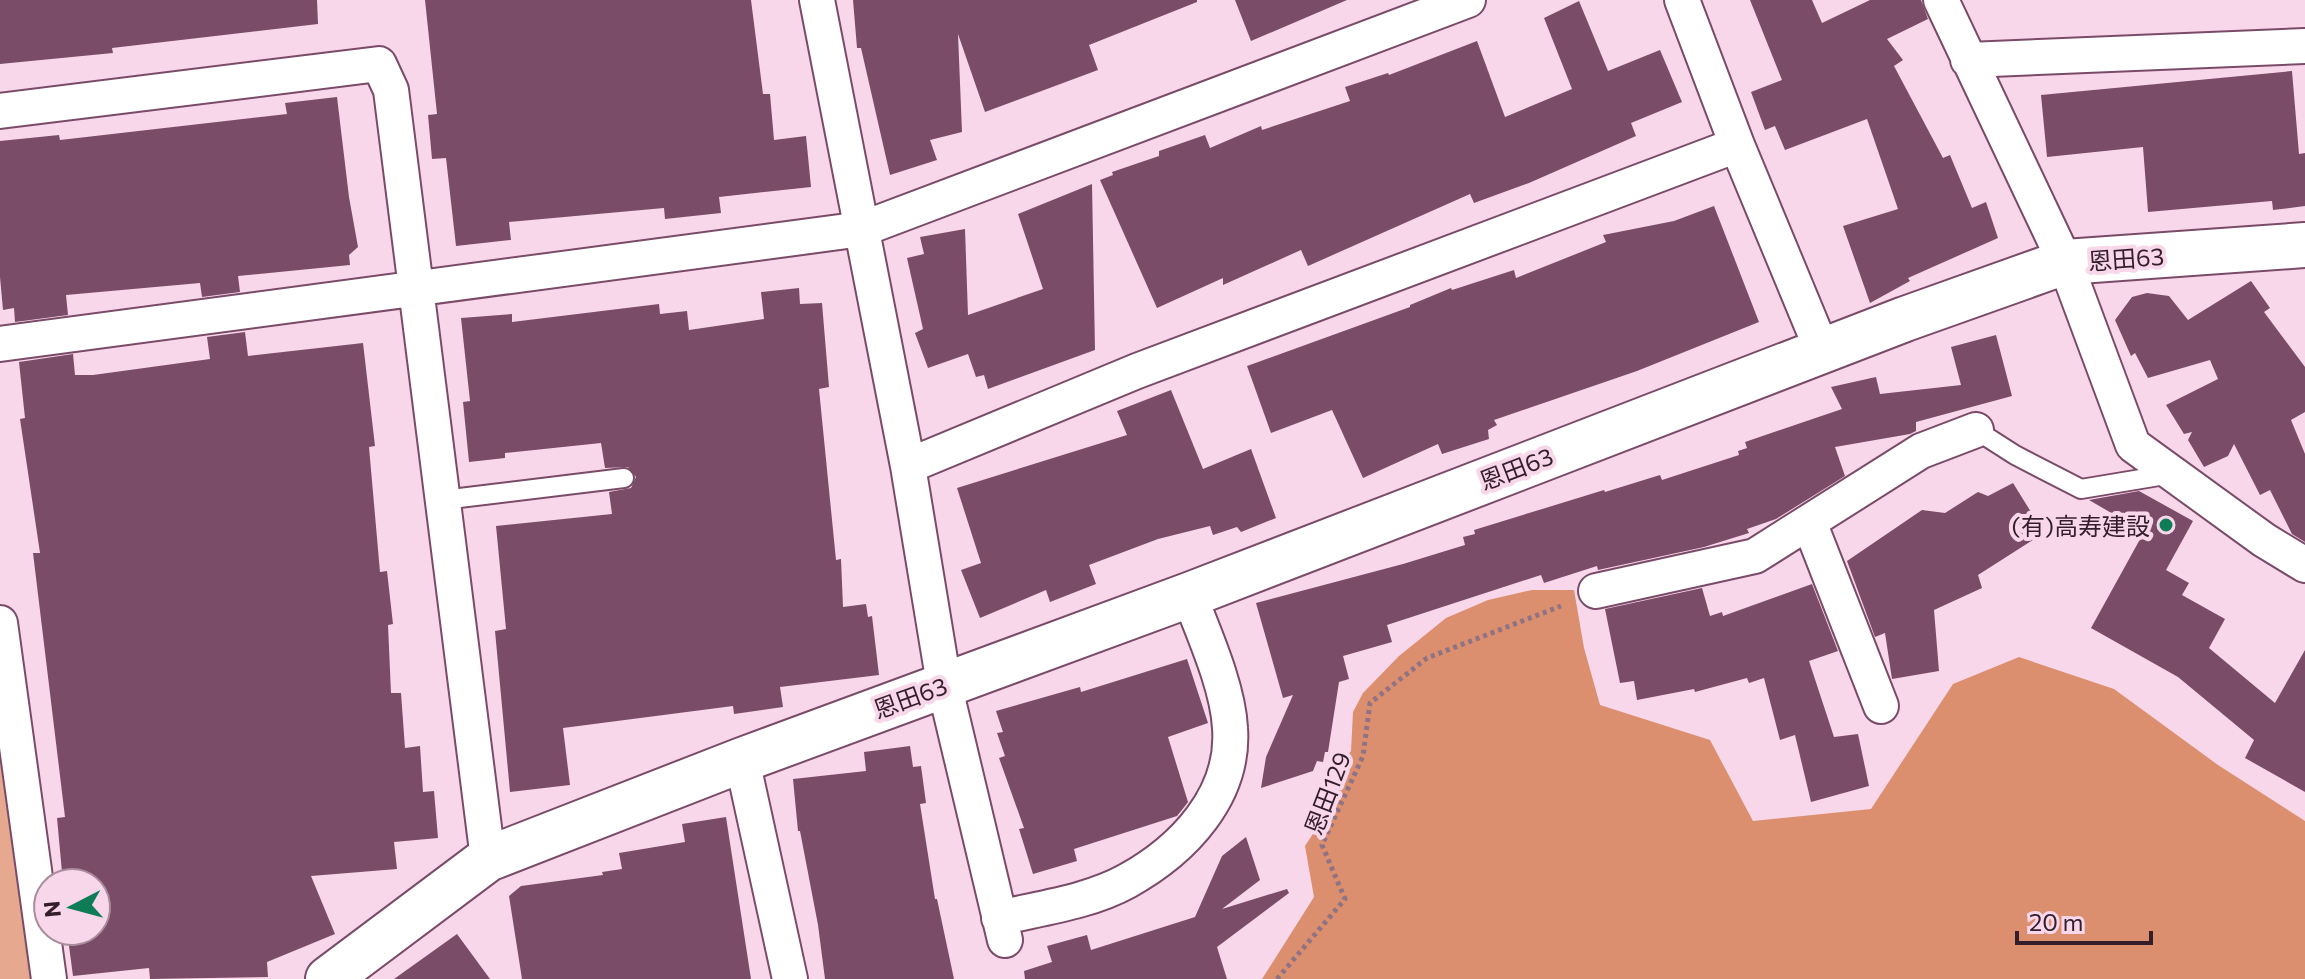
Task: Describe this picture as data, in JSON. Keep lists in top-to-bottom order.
{
  "streets": {
    "street": ["恩田63"],
    "path": ["恩田129"]
  },
  "places": ["(有)高寿建設"],
  "scale_bar": "20 m",
  "north": "left"
}
